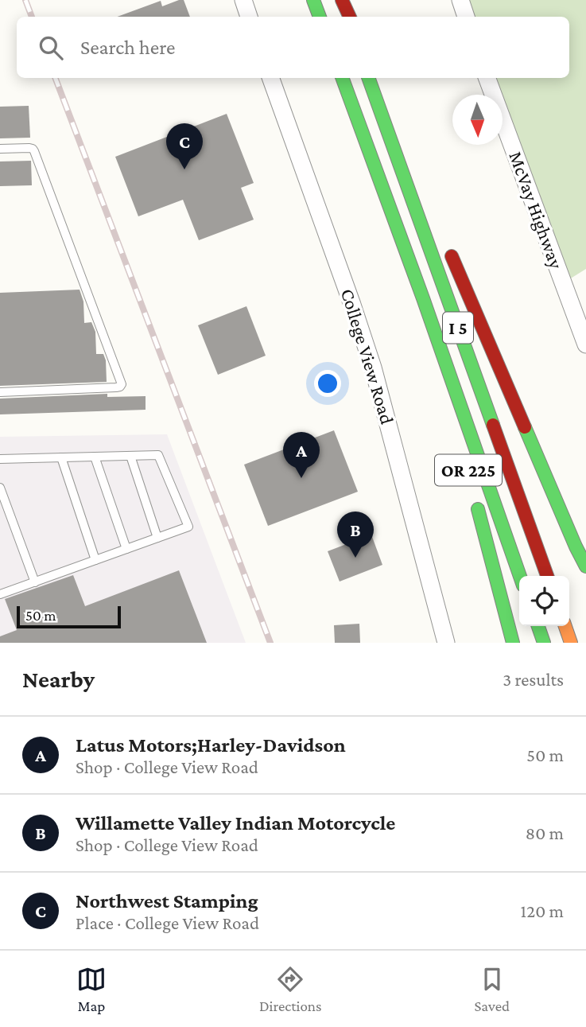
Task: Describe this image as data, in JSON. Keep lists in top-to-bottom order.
{
  "streets": {
    "highway": ["I 5", "OR 225"],
    "street": ["McVay Highway", "College View Road"]
  },
  "crossings": [
    ["I 5", "OR 225"]
  ],
  "scale_bar": "50 m",
  "north": "bottom",
  "page": {
    "search": "Search here",
    "pins": ["C", "A", "B"],
    "scale": "50 m",
    "heading": ["Nearby", "3 results"],
    "list": [
      {
        "mark": "A",
        "name": "Latus Motors;Harley-Davidson",
        "note": "Shop · College View Road",
        "value": "50 m"
      },
      {
        "mark": "B",
        "name": "Willamette Valley Indian Motorcycle",
        "note": "Shop · College View Road",
        "value": "80 m"
      },
      {
        "mark": "C",
        "name": "Northwest Stamping",
        "note": "Place · College View Road",
        "value": "120 m"
      }
    ],
    "nav": ["Map", "Directions", "Saved"]
  }
}
